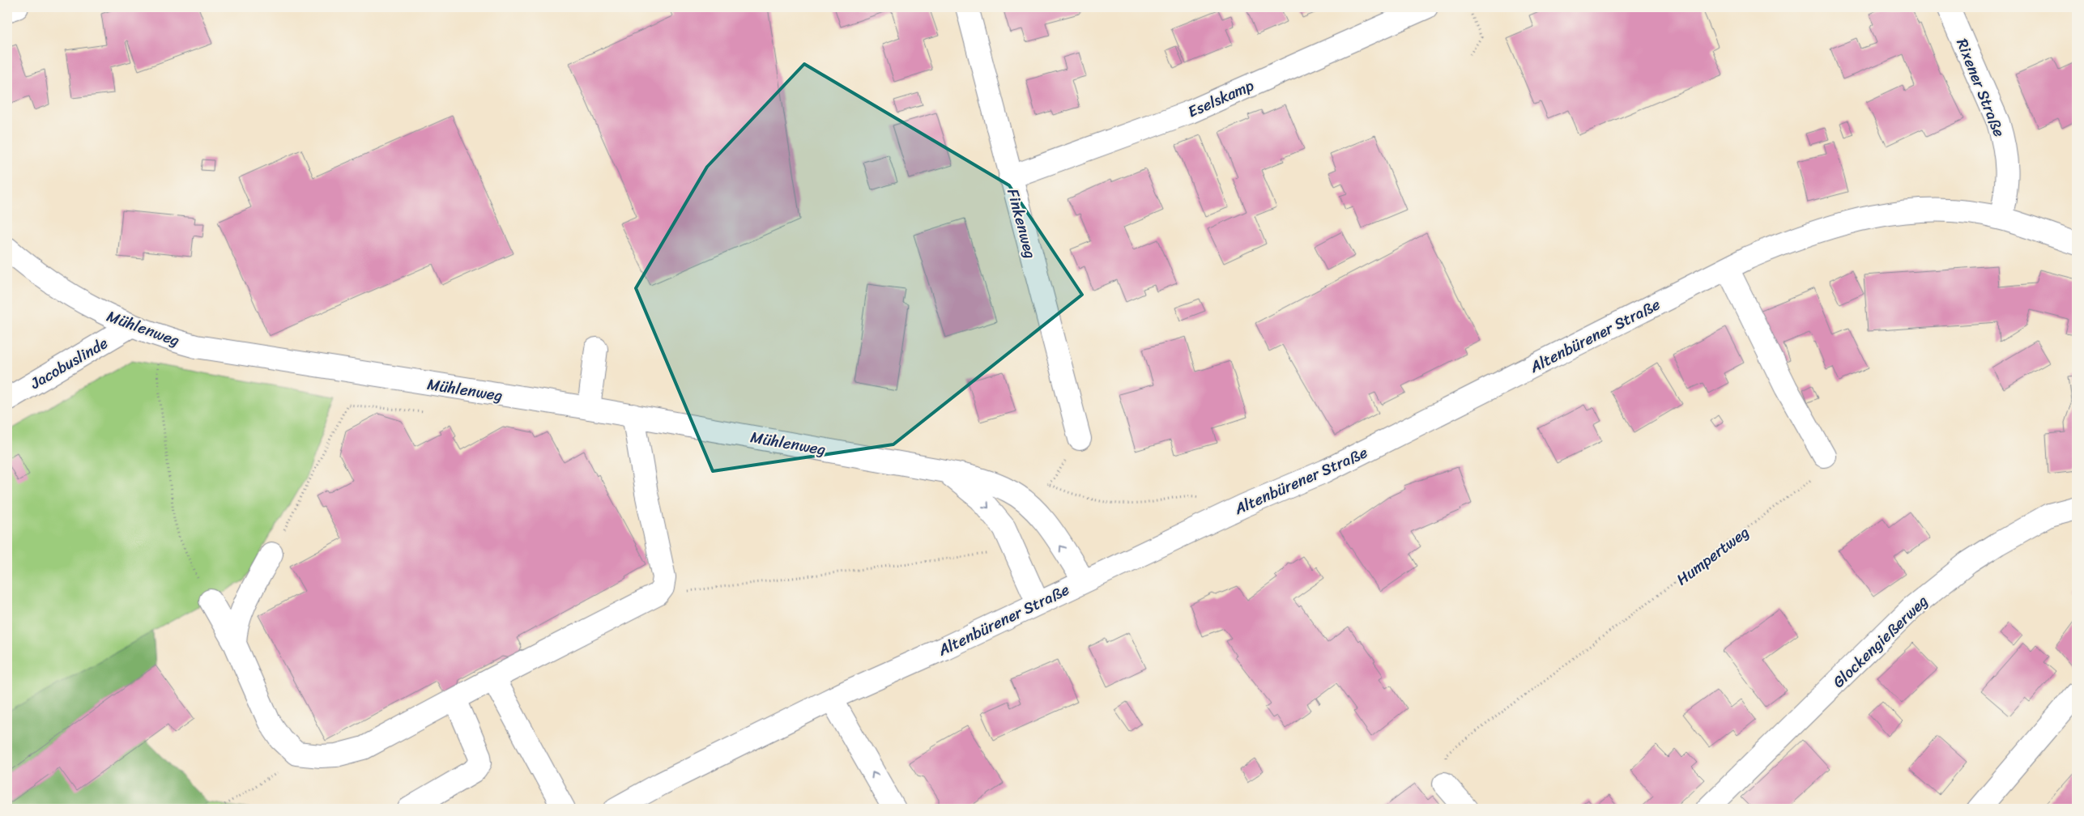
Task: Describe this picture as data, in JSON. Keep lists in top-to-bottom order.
{
  "streets": {
    "street": [
      "Rixener Straße",
      "Eselskamp",
      "Finkenweg",
      "Mühlenweg",
      "Altenbürener Straße",
      "Jacobuslinde",
      "Glockengießerweg"
    ],
    "path": ["Humpertweg"]
  },
  "crossings": [
    ["Rixener Straße", "Altenbürener Straße"],
    ["Eselskamp", "Finkenweg"],
    ["Mühlenweg", "Altenbürener Straße"],
    ["Mühlenweg", "Jacobuslinde"]
  ]
}
